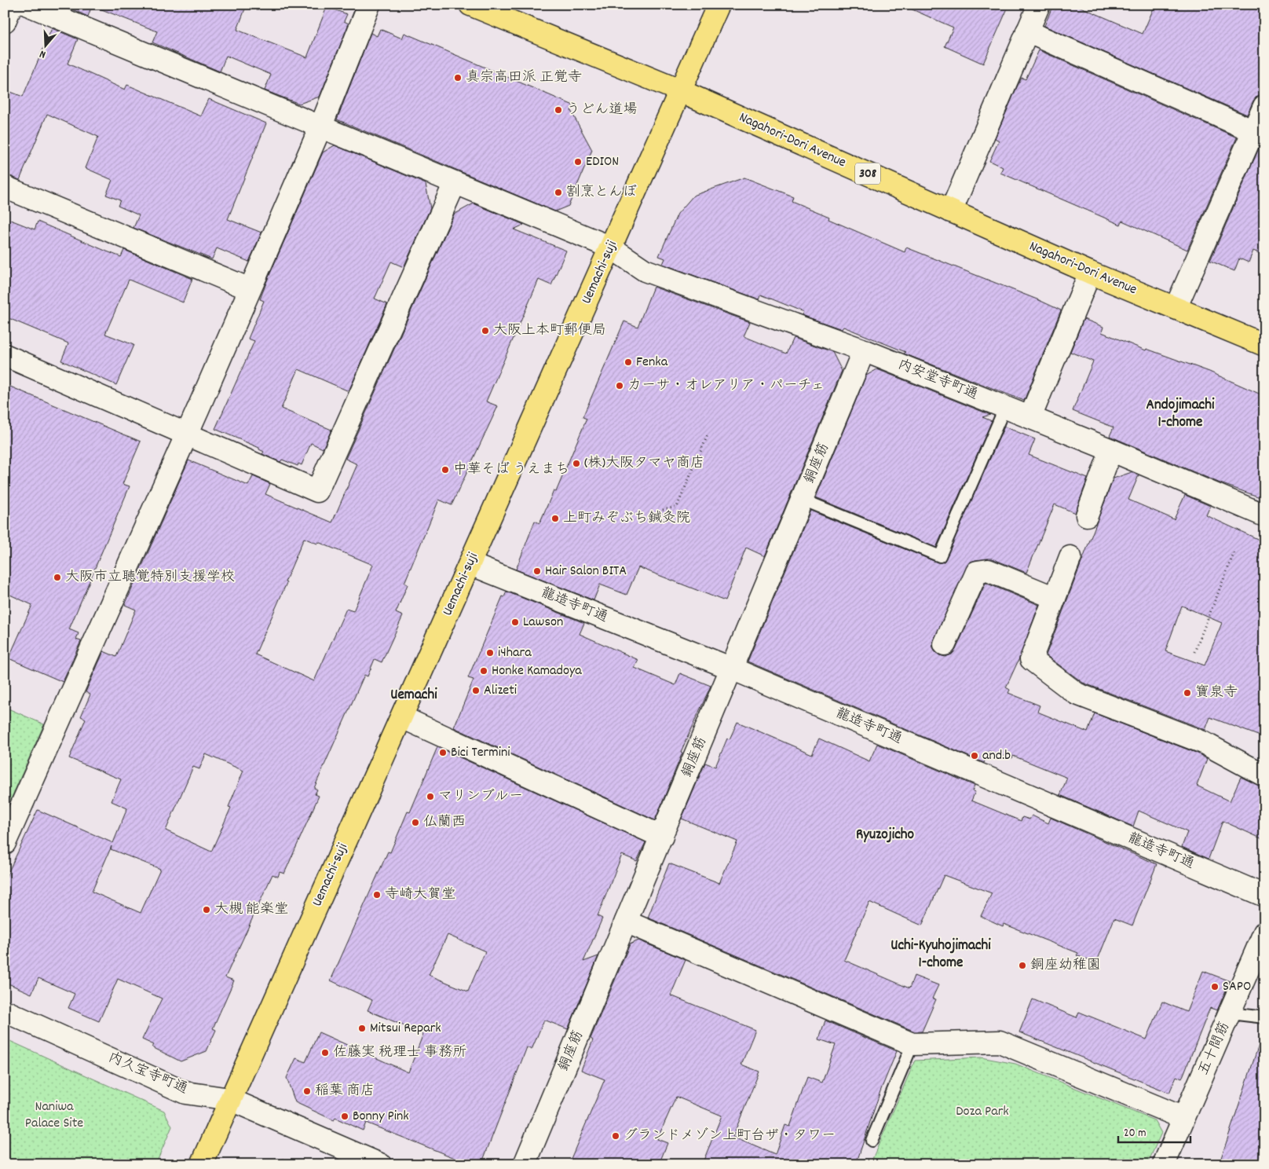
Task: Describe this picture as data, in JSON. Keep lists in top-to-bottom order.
{
  "streets": {
    "main road": ["Nagahori-Dori Avenue", "308", "Uemachi-suji"],
    "street": [
      "内安堂寺町通",
      "銅座筋",
      "龍造寺町通",
      "五十間筋",
      "内久宝寺町通"
    ]
  },
  "crossings": [
    ["Nagahori-Dori Avenue", "Uemachi-suji"],
    ["Uemachi-suji", "内安堂寺町通"],
    ["Uemachi-suji", "龍造寺町通"],
    ["Uemachi-suji", "内久宝寺町通"],
    ["内安堂寺町通", "銅座筋"],
    ["銅座筋", "龍造寺町通"]
  ],
  "districts": [
    "Andojimachi 1-chome",
    "Uemachi",
    "Ryuzojicho",
    "Uchi-Kyuhojimachi 1-chome"
  ],
  "parks": ["Naniwa Palace Site", "Doza Park"],
  "places": [
    "真宗高田派 正覚寺",
    "うどん道場",
    "EDION",
    "割烹とんぼ",
    "大阪上本町郵便局",
    "Fenka",
    "カーサ・オレアリア・パーチェ",
    "(株)大阪タマヤ商店",
    "中華そば うえまち",
    "上町みぞぶち鍼灸院",
    "Hair Salon BITA",
    "大阪市立聴覚特別支援学校",
    "Lawson",
    "i4hara",
    "Honke Kamadoya",
    "Alizeti",
    "寶泉寺",
    "Bici Termini",
    "and.b",
    "マリンブルー",
    "仏蘭西",
    "寺崎大賀堂",
    "大槻 能楽堂",
    "銅座幼稚園",
    "SAPO",
    "Mitsui Repark",
    "佐藤実 税理士 事務所",
    "稲葉 商店",
    "Bonny Pink",
    "グランドメゾン上町台ザ・タワー"
  ],
  "scale_bar": "20 m",
  "north": "bottom"
}
